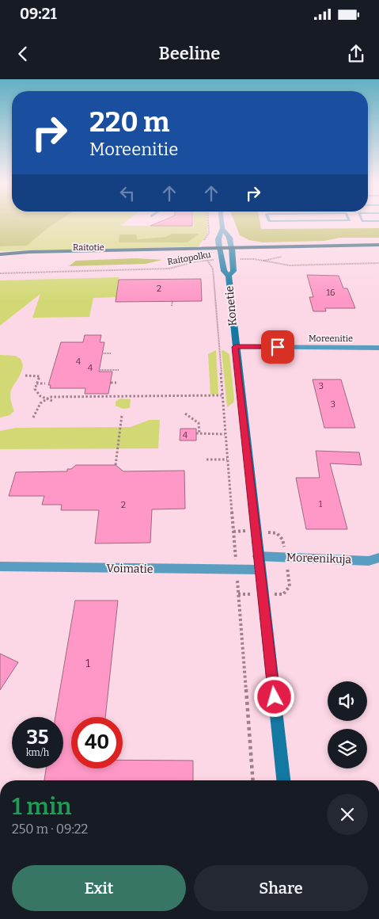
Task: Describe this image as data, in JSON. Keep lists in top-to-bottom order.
{
  "streets": {
    "main road": ["Raitotie"],
    "street": [
      "Konetie",
      "Moreenitie",
      "Moreenikuja",
      "Voimatie"
    ],
    "path": ["Raitopolku"]
  },
  "crossings": [
    ["Raitotie", "Raitopolku"],
    ["Raitotie", "Konetie"],
    ["Raitopolku", "Konetie"],
    ["Konetie", "Moreenitie"],
    ["Konetie", "Moreenikuja"],
    ["Konetie", "Voimatie"]
  ],
  "house_numbers": [
    "2",
    "16",
    "4",
    "4",
    "3",
    "3",
    "4",
    "1",
    "2",
    "1"
  ],
  "page": {
    "status": "09:21",
    "header": "Beeline",
    "turn": ["220 m", "Moreenitie"],
    "speed": "35 km/h",
    "limit": "40",
    "heading": ["1 min", "250 m · 09:22"],
    "buttons": ["Exit", "Share"]
  }
}
